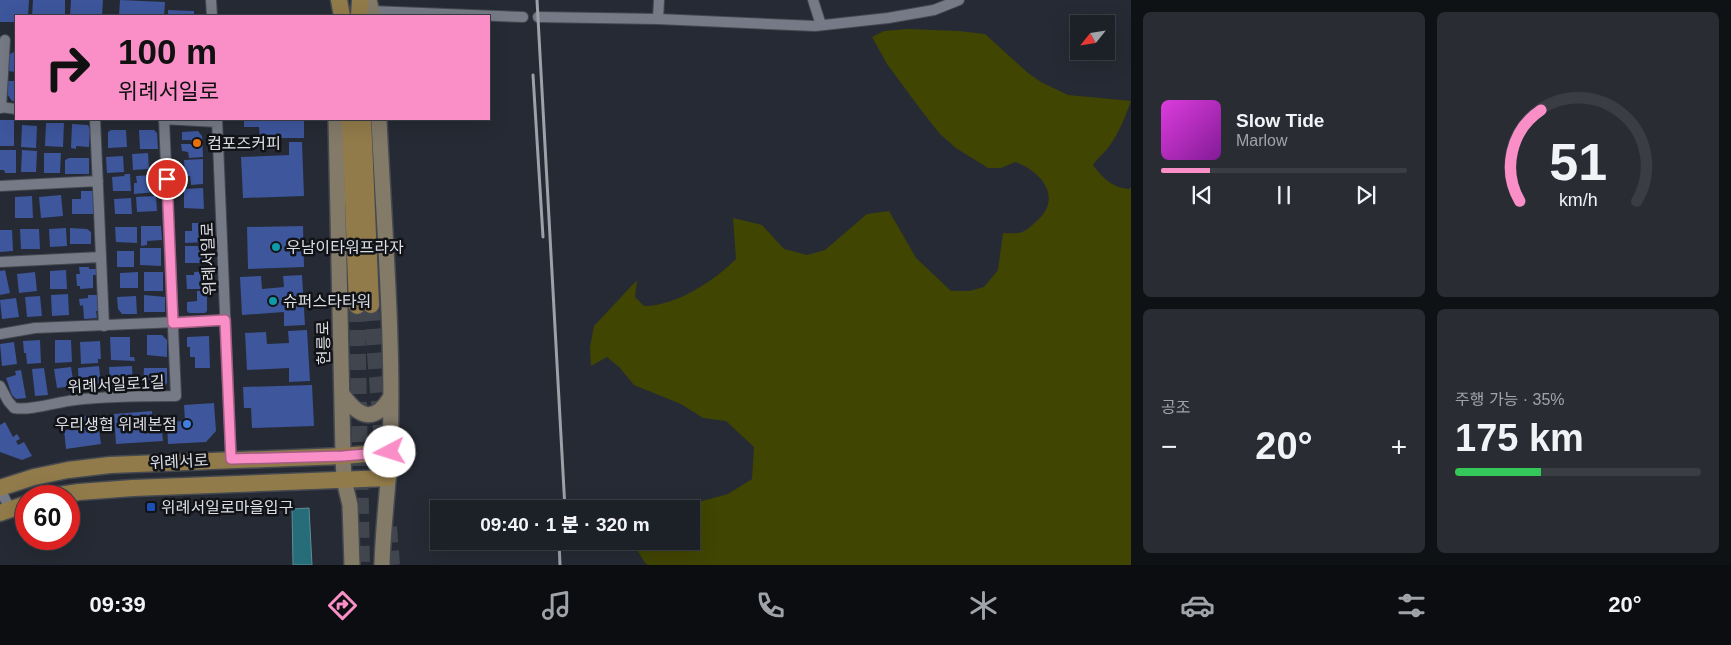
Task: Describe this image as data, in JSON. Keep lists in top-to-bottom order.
{
  "streets": {
    "main road": ["헌릉로", "위례서로"],
    "street": ["위례서일로", "위례서일로1길"]
  },
  "crossings": [
    ["위례서일로", "위례서로"],
    ["헌릉로", "위례서로"]
  ],
  "places": {
    "other": [
      "컴포즈커피",
      "우남이타워프라자",
      "슈퍼스타타워",
      "우리생협 위례본점"
    ],
    "transit": ["위례서일로마을입구"]
  },
  "north": "bottom left",
  "page": {
    "turn": ["100 m", "위례서일로"],
    "song": ["Slow Tide", "Marlow"],
    "tile": [
      "공조",
      ["주행 가능 · 35%", "175 km"]
    ],
    "heat": ["−", "20°", "+"],
    "limit": "60",
    "trip": "09:40 · 1 분 · 320 m",
    "tabs": ["09:39", "20°"],
    "gauge": ["51", "km/h"]
  }
}
